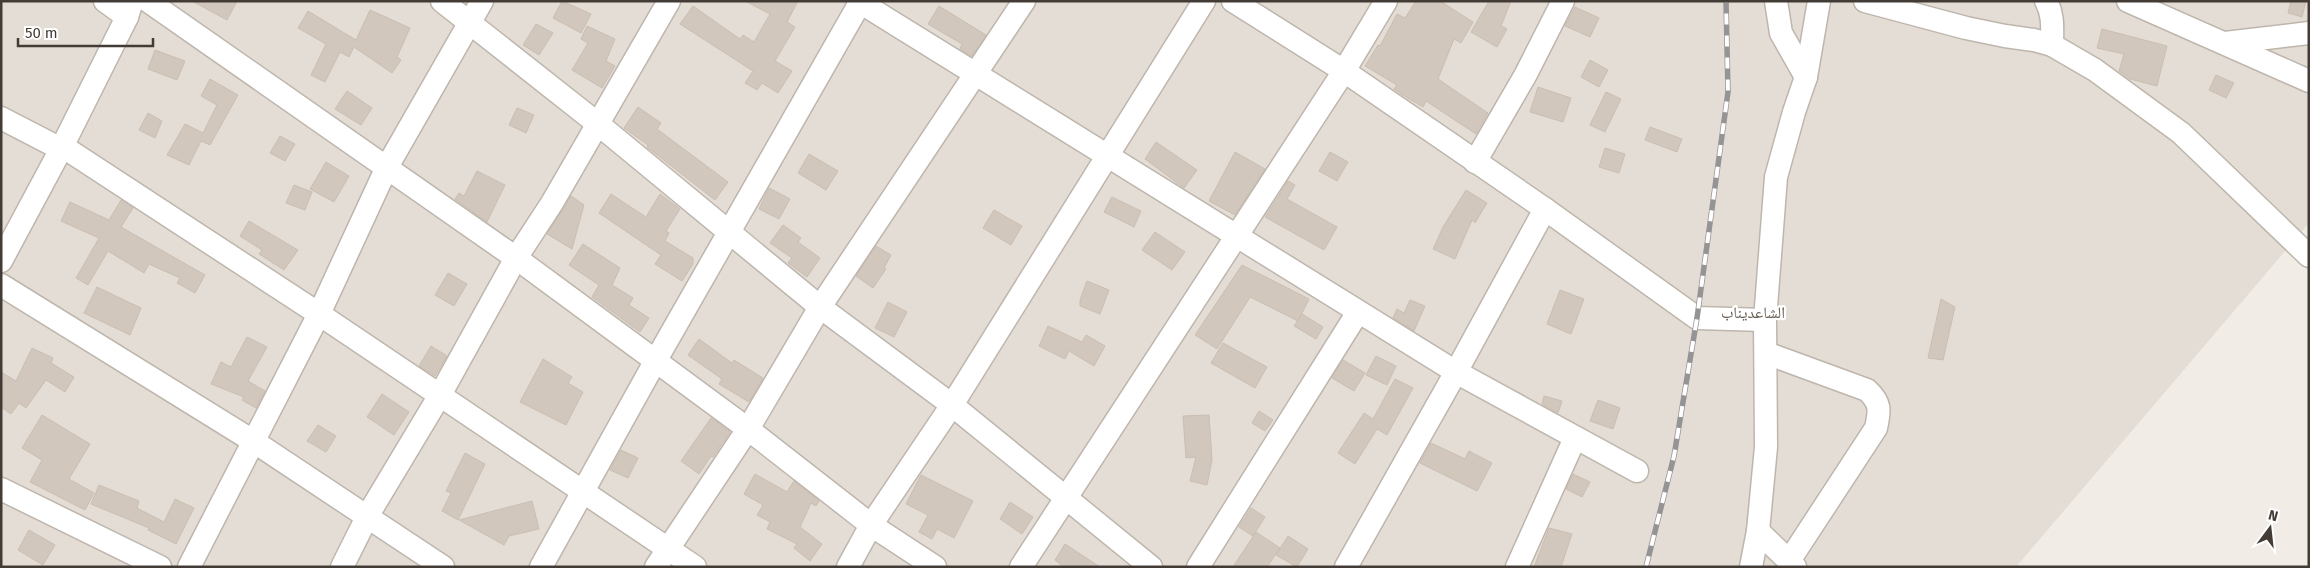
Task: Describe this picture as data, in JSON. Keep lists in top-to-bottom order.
{
  "districts": ["الشاعديناب"],
  "scale_bar": "50 m",
  "north": "top"
}
